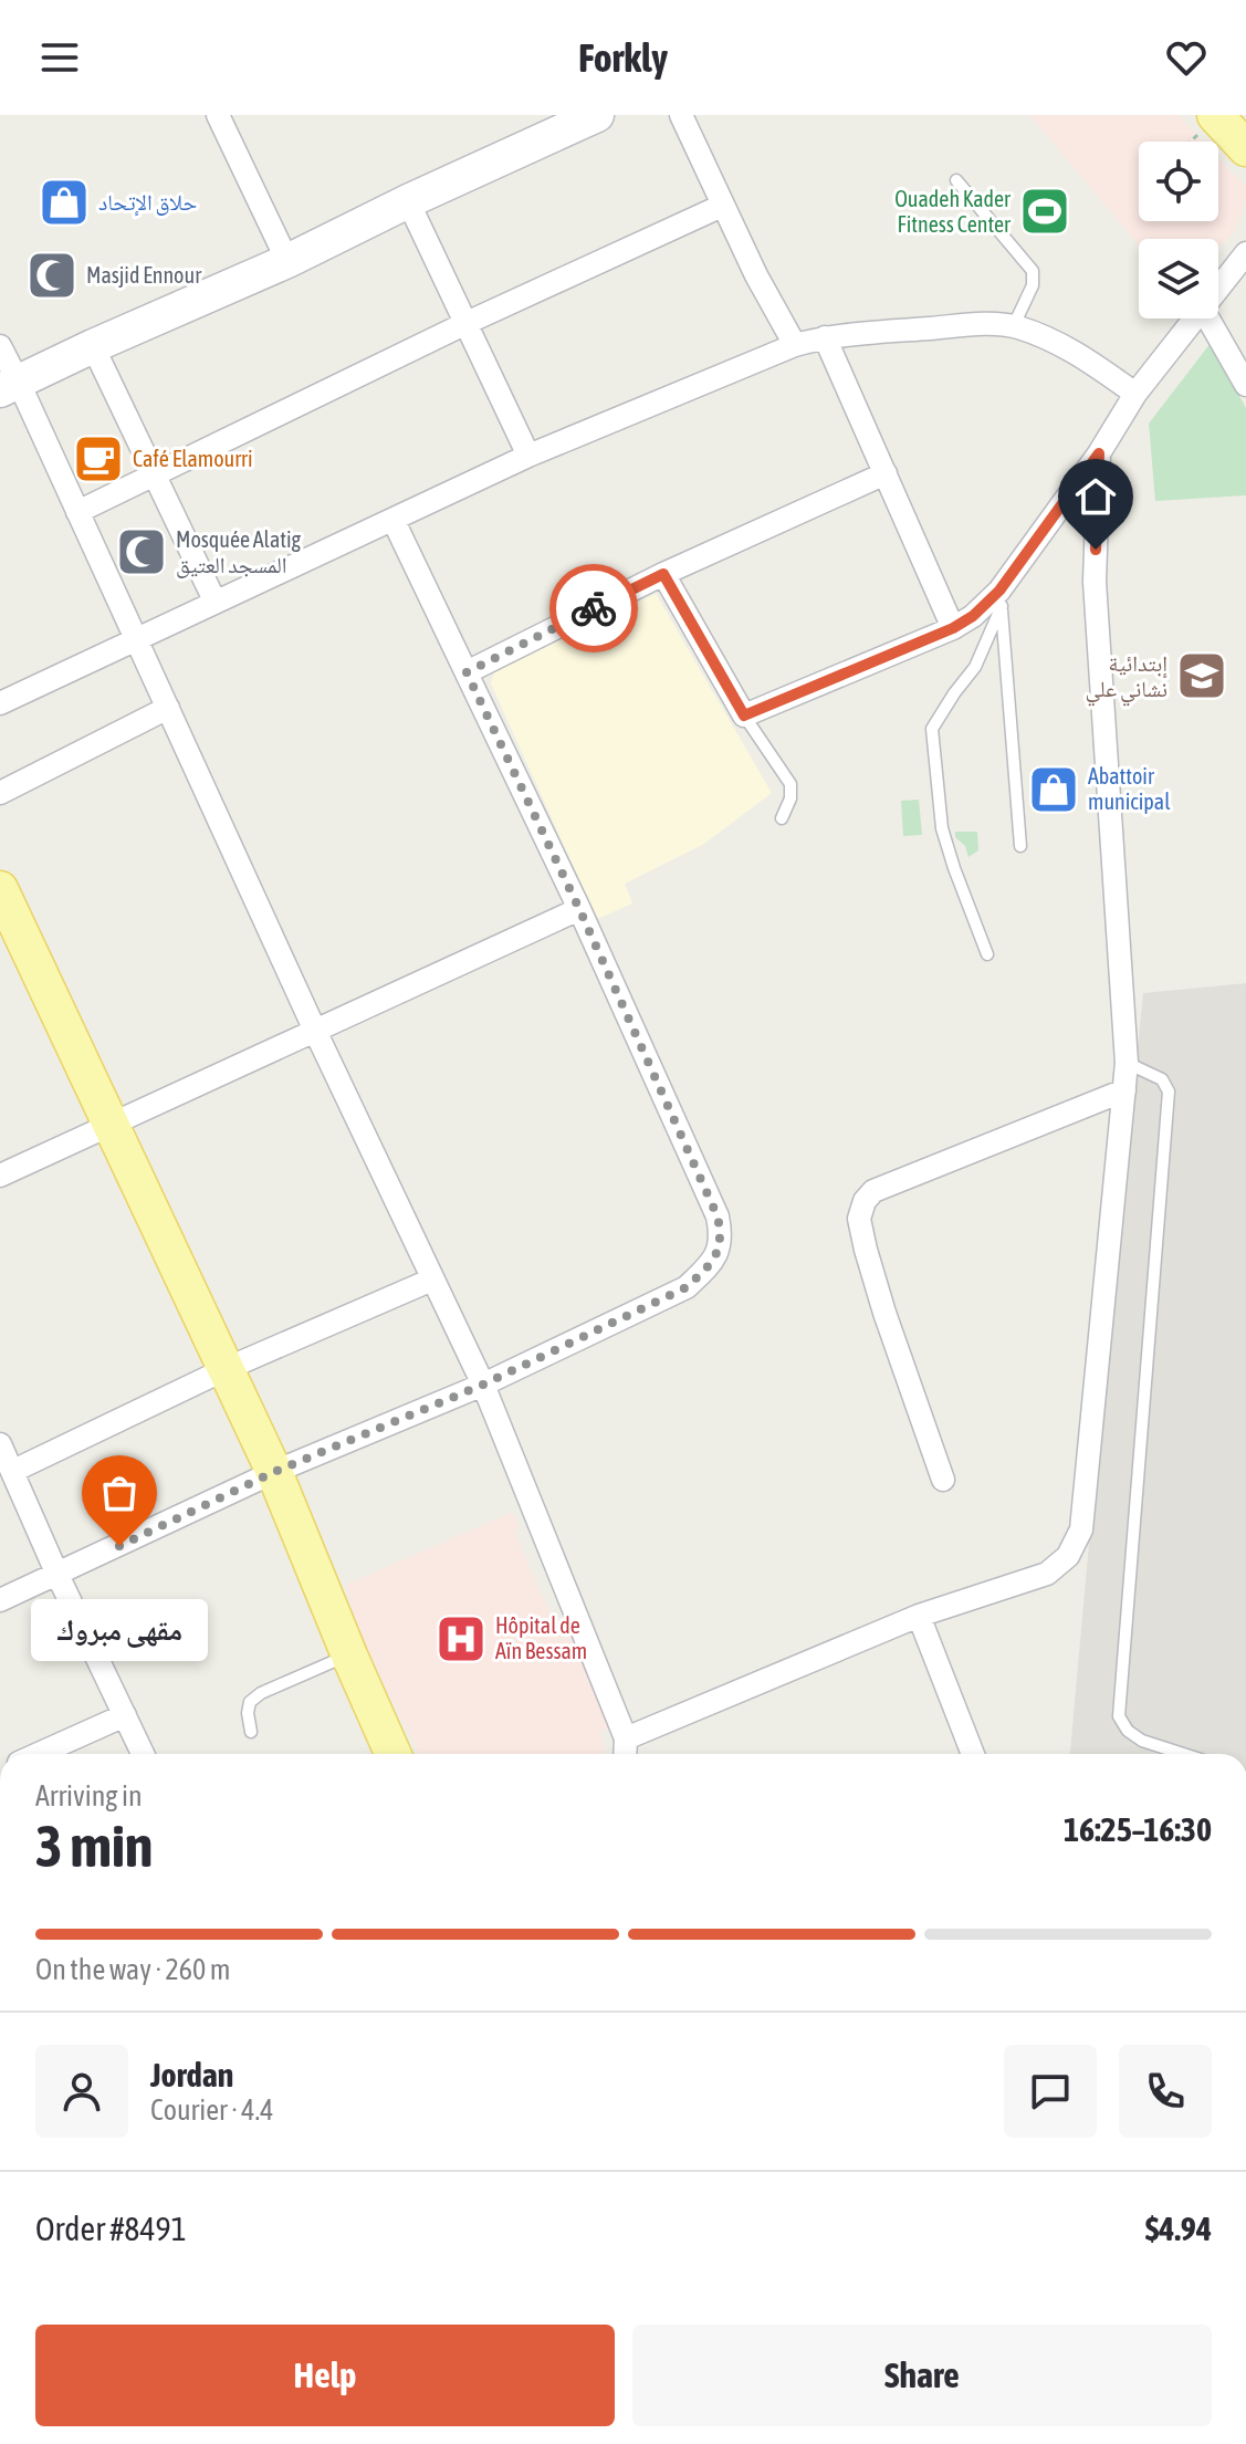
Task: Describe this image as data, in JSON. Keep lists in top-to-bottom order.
{
  "places": {
    "shop": ["حلاق الإتحاد", "Abattoir municipal"],
    "sports": ["Ouadeh Kader Fitness Center"],
    "mosque": ["Masjid Ennour", "Mosquée Alatig المسجد العتيق"],
    "cafe": ["Café Elamourri"],
    "school or university": ["إبتدائية نشاني علي"],
    "other": ["مقهى مبروك"],
    "hospital": ["Hôpital de Aïn Bessam"]
  },
  "page": {
    "header": "Forkly",
    "bubble": "مقهى مبروك",
    "heading": ["3 min", "Arriving in", "16:25–16:30"],
    "panel": [
      "Jordan",
      "Courier · 4.4",
      "Order #8491",
      "$4.94"
    ],
    "bar": "On the way · 260 m",
    "buttons": ["Help", "Share"]
  }
}
